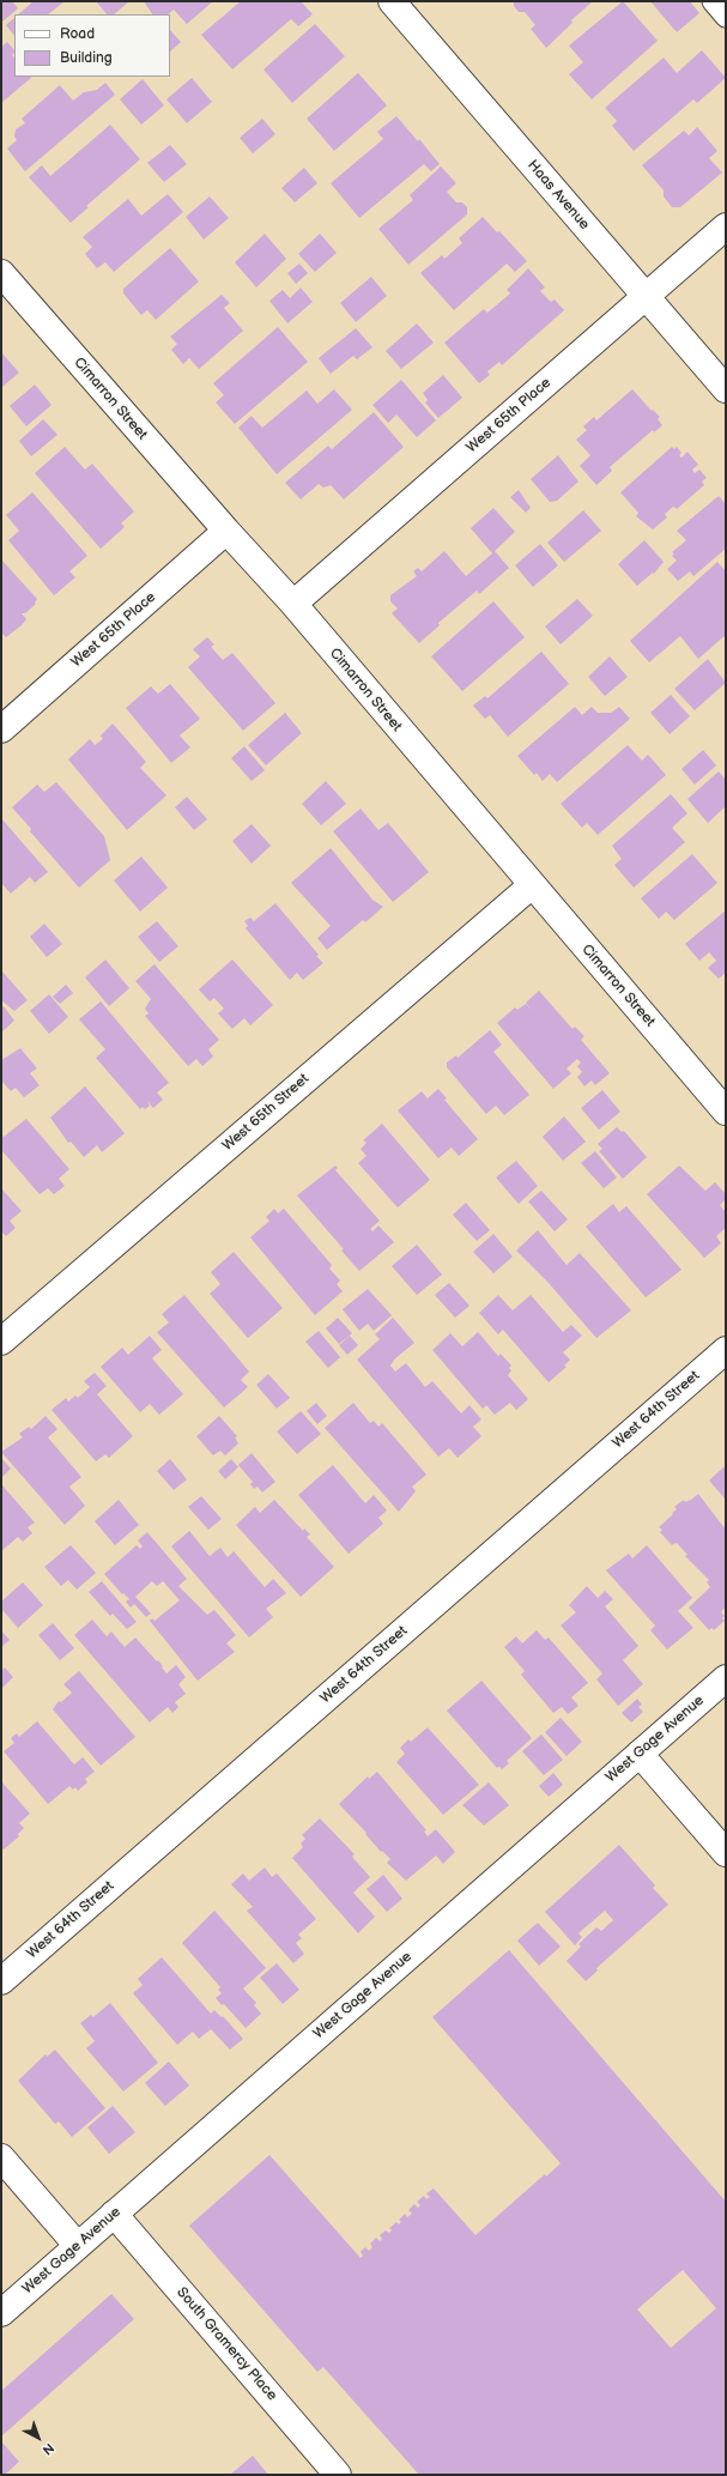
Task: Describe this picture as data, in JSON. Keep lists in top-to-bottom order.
{
  "streets": {
    "street": [
      "Haas Avenue",
      "Cimarron Street",
      "West 65th Place",
      "West 65th Street",
      "West 64th Street",
      "West Gage Avenue",
      "South Gramercy Place"
    ]
  },
  "crossings": [
    ["Haas Avenue", "West 65th Place"],
    ["Cimarron Street", "West 65th Place"],
    ["Cimarron Street", "West 65th Street"],
    ["West Gage Avenue", "South Gramercy Place"]
  ],
  "legend": ["Road", "Building"],
  "north": "bottom right"
}
